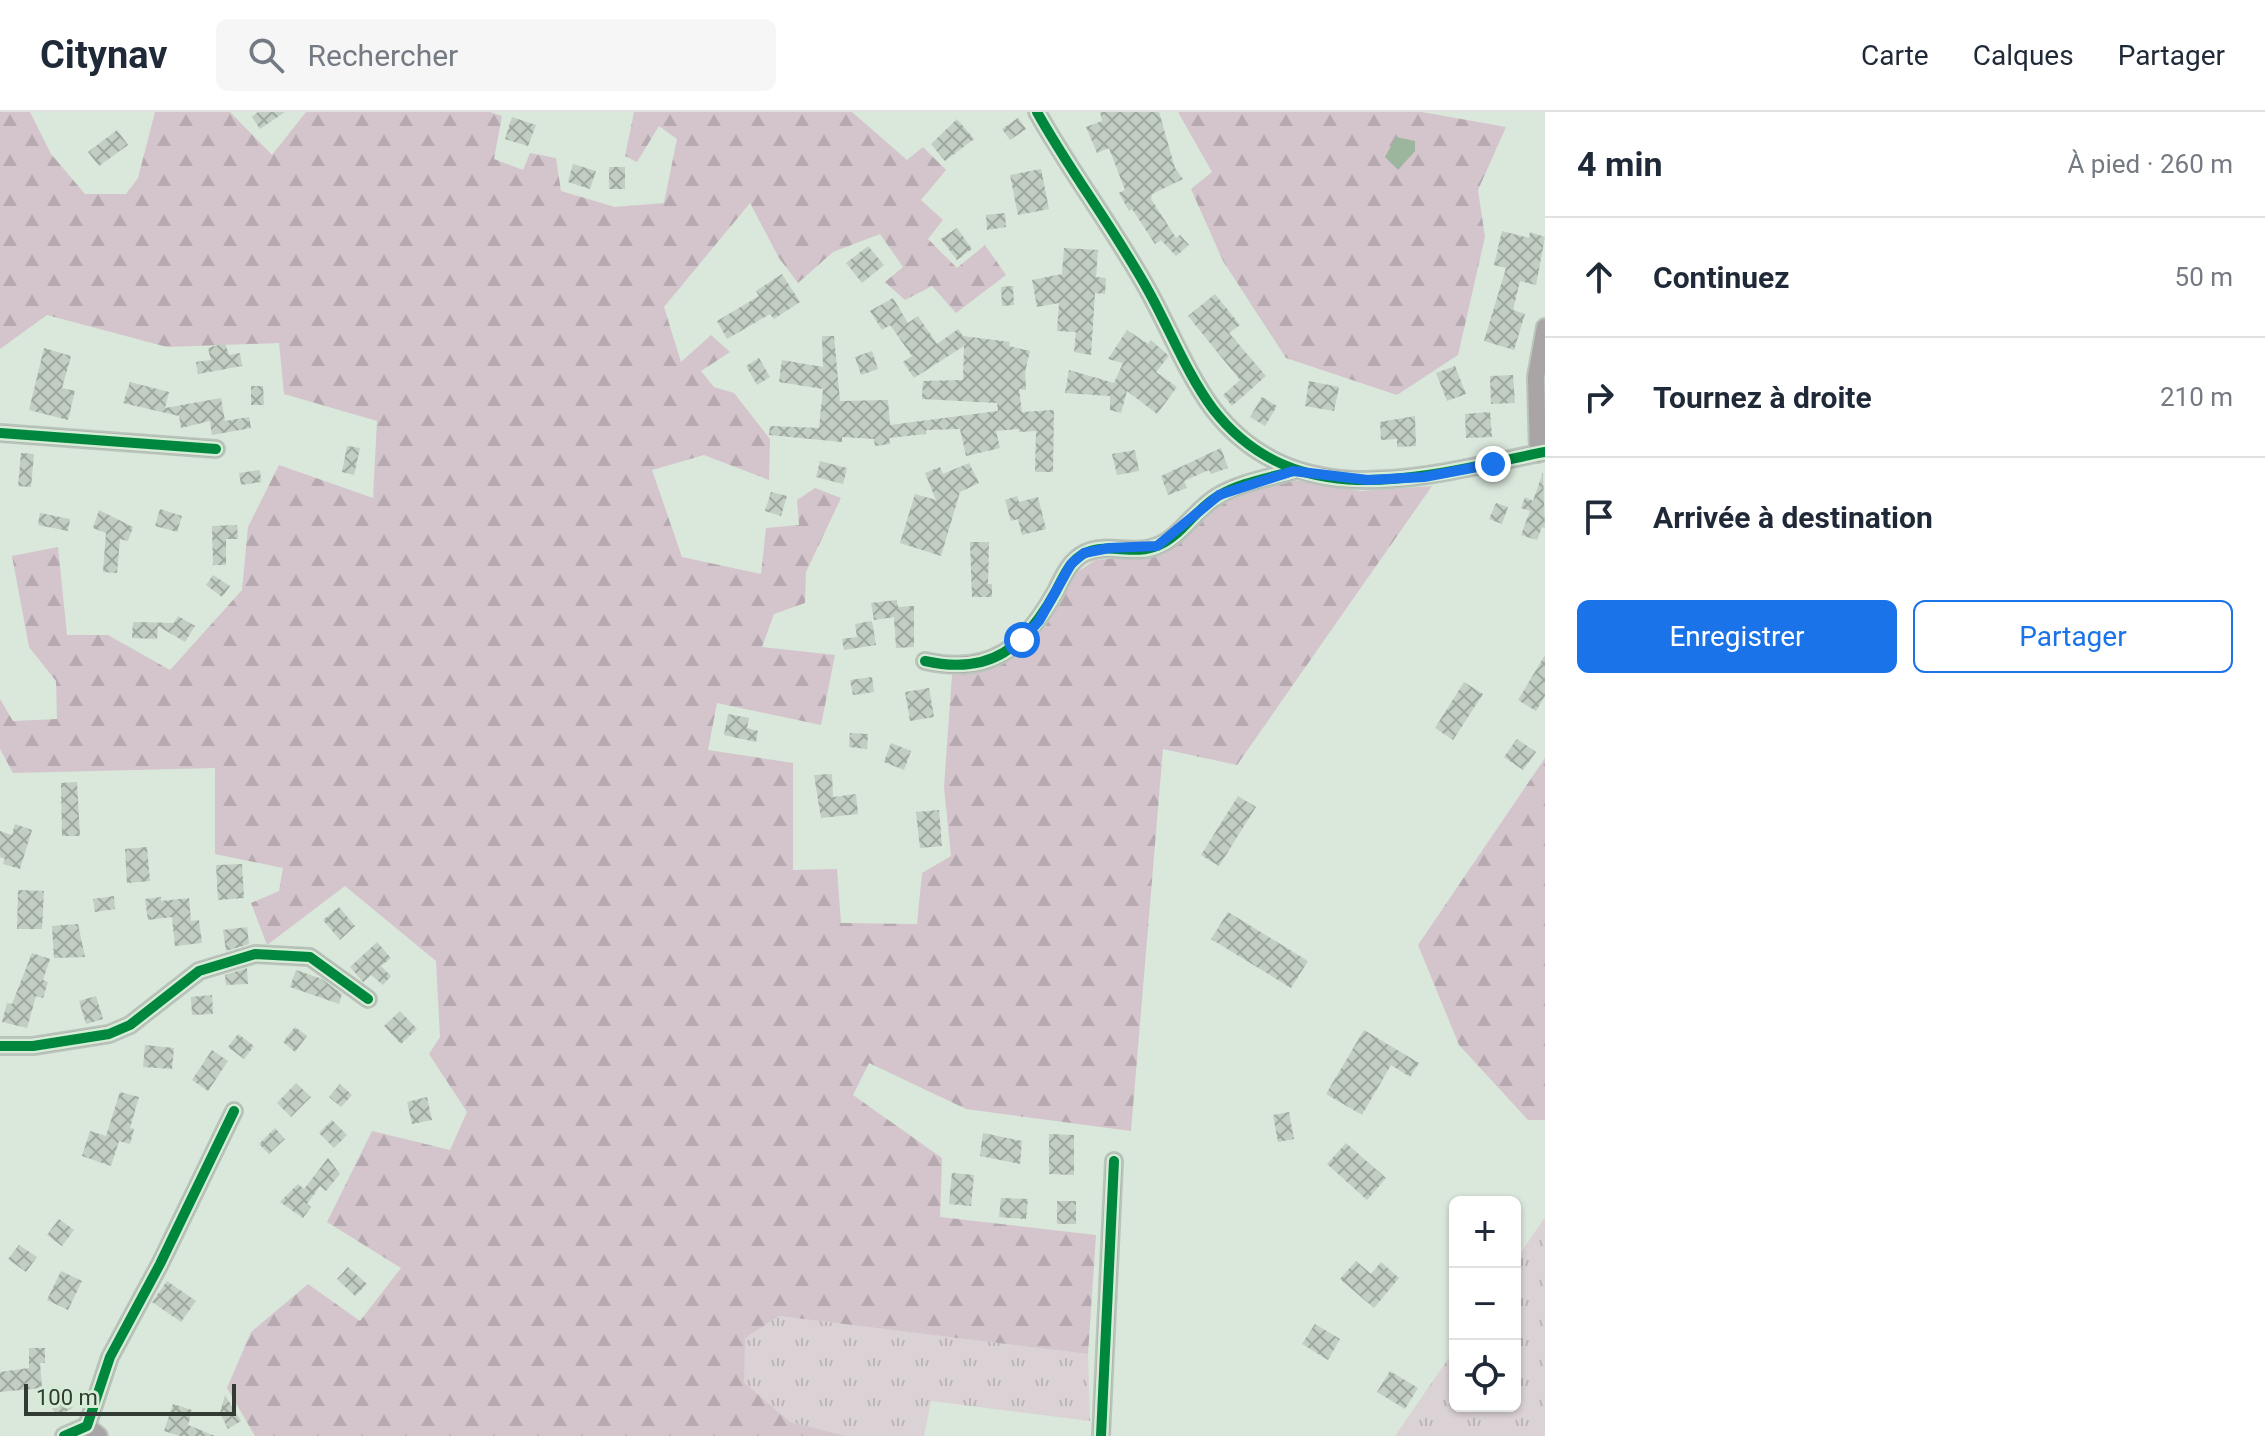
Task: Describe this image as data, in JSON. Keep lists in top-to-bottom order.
{
  "scale_bar": "100 m",
  "page": {
    "header": "Citynav",
    "search": "Rechercher",
    "nav": ["Carte", "Calques", "Partager"],
    "heading": ["4 min", "À pied · 260 m"],
    "list": [
      ["Continuez", "50 m"],
      ["Tournez à droite", "210 m"],
      "Arrivée à destination"
    ],
    "buttons": ["Enregistrer", "Partager"],
    "map_buttons": ["+", "−"],
    "scale": "100 m"
  }
}
